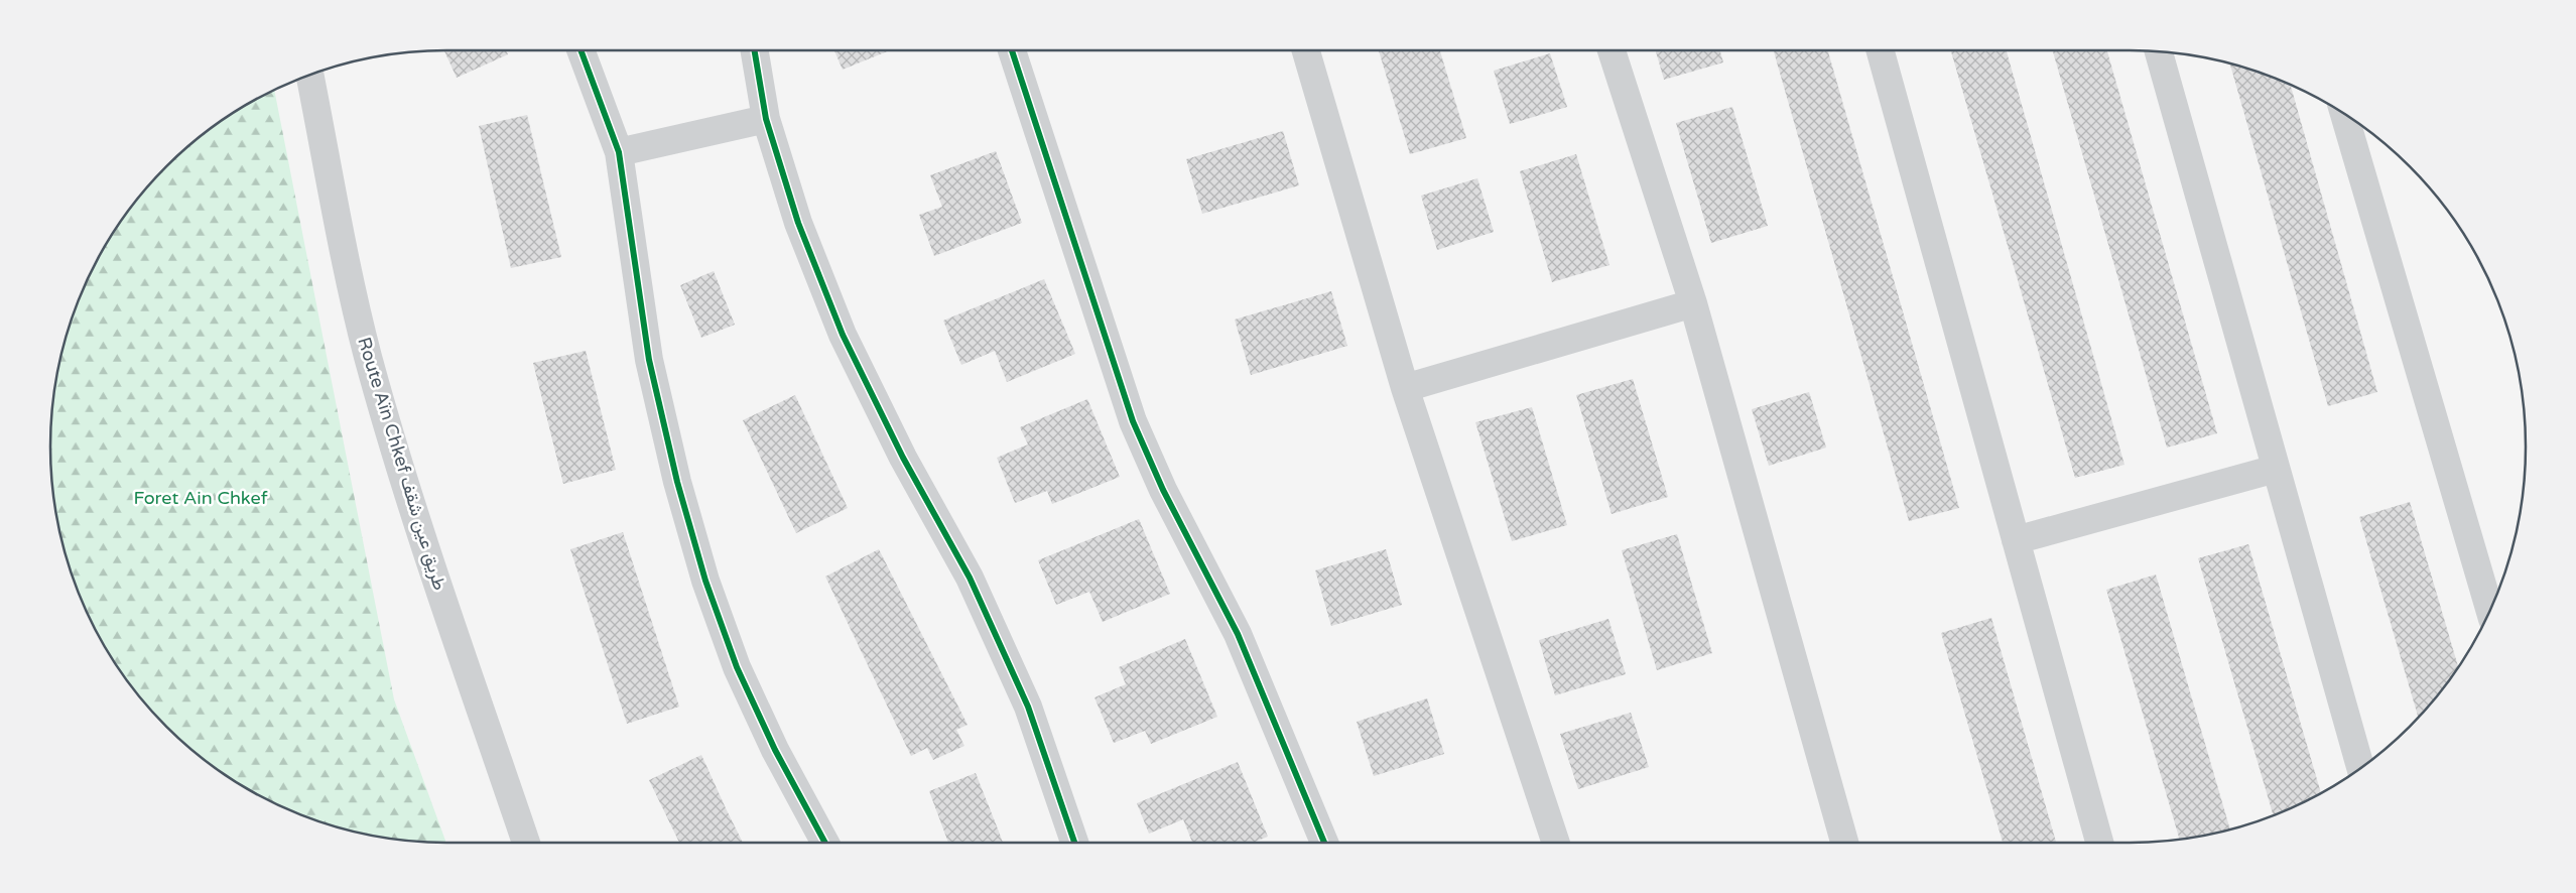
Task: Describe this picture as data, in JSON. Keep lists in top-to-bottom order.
{
  "streets": {
    "street": ["Route Aïn Chkef طريق عين شقف"]
  },
  "parks": ["Foret Ain Chkef"]
}
